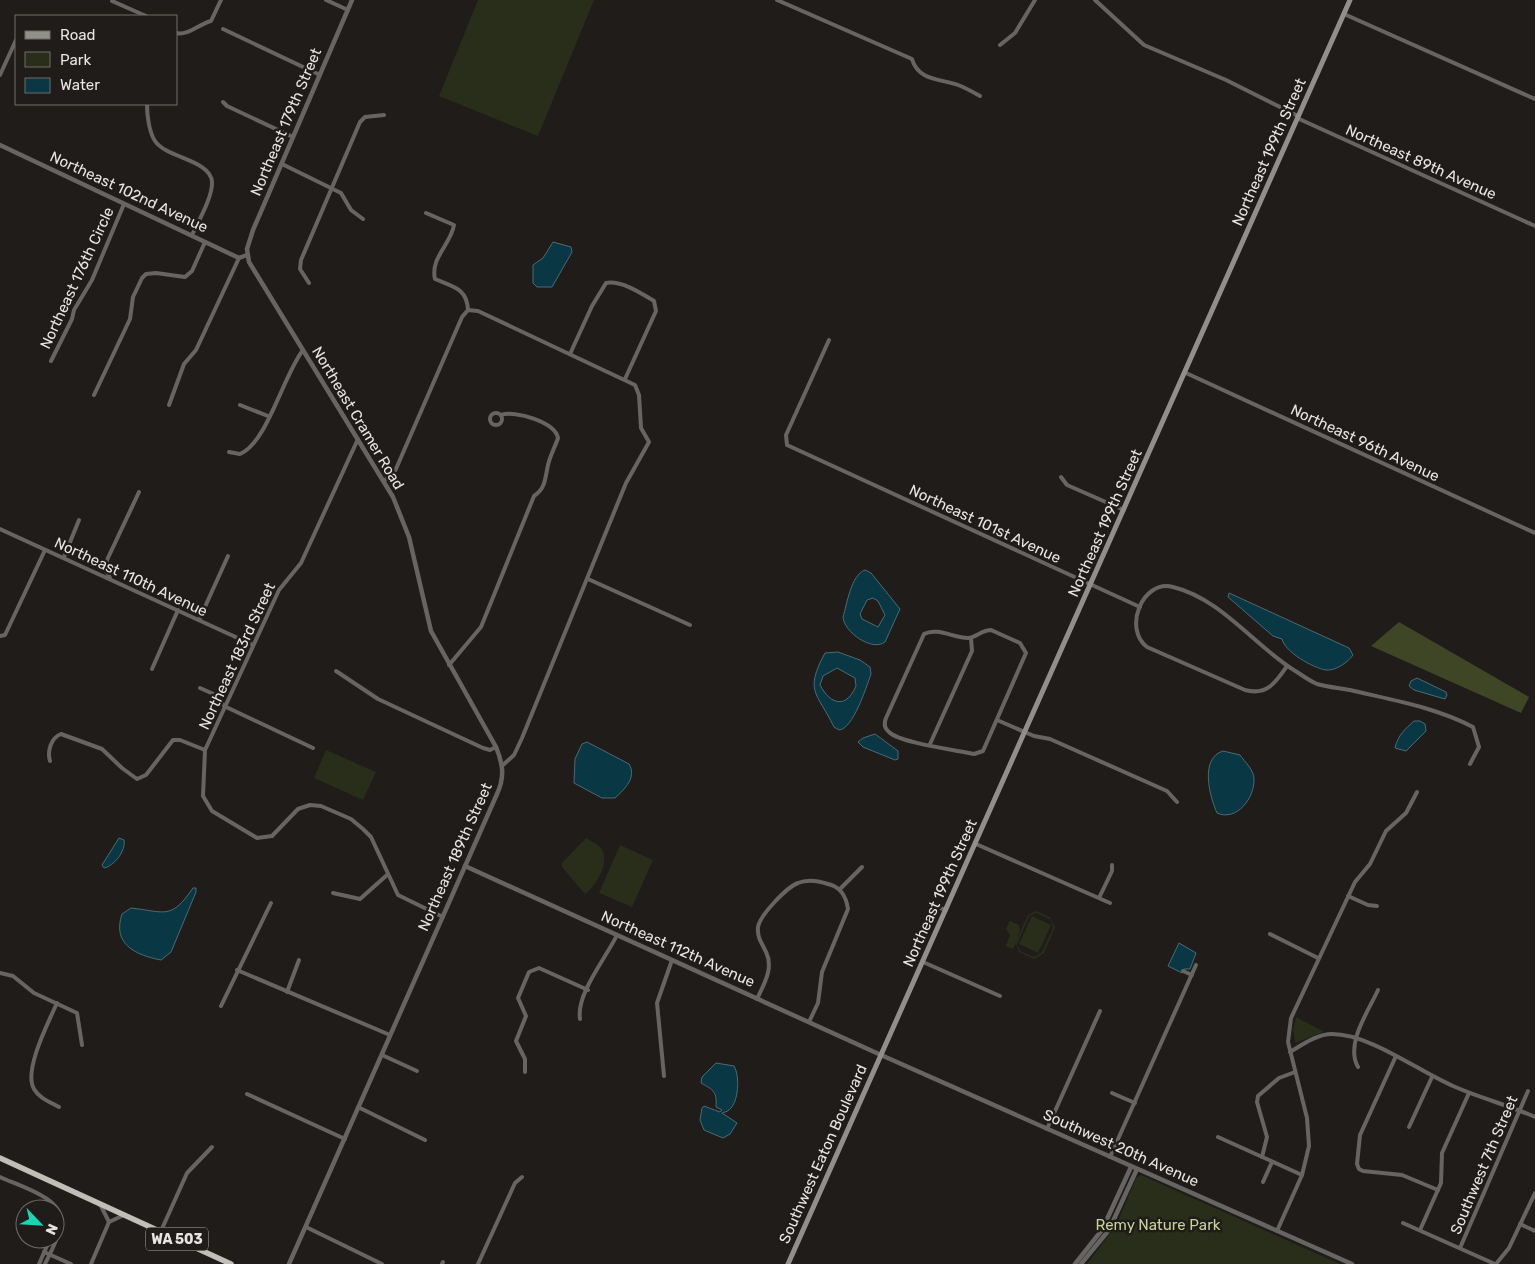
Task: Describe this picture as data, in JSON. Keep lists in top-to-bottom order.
{
  "streets": {
    "highway": ["WA 503"],
    "main road": ["Northeast 199th Street", "Southwest Eaton Boulevard"],
    "street": [
      "Northeast 179th Street",
      "Northeast 89th Avenue",
      "Northeast 102nd Avenue",
      "Northeast 176th Circle",
      "Northeast Cramer Road",
      "Northeast 96th Avenue",
      "Northeast 101st Avenue",
      "Northeast 110th Avenue",
      "Northeast 183rd Street",
      "Northeast 189th Street",
      "Northeast 112th Avenue",
      "Southwest 20th Avenue",
      "Southwest 7th Street"
    ]
  },
  "crossings": [
    ["Northeast 179th Street", "Northeast Cramer Road"],
    ["Northeast 199th Street", "Northeast 89th Avenue"],
    ["Northeast 199th Street", "Northeast 96th Avenue"],
    ["Northeast 199th Street", "Northeast 101st Avenue"],
    ["Northeast 199th Street", "Northeast 112th Avenue"],
    ["Northeast 199th Street", "Southwest 20th Avenue"],
    ["Northeast 199th Street", "Southwest Eaton Boulevard"],
    ["Northeast 102nd Avenue", "Northeast 176th Circle"],
    ["Northeast Cramer Road", "Northeast 183rd Street"],
    ["Northeast Cramer Road", "Northeast 189th Street"],
    ["Northeast 110th Avenue", "Northeast 183rd Street"],
    ["Northeast 189th Street", "Northeast 112th Avenue"],
    ["Northeast 112th Avenue", "Southwest 20th Avenue"],
    ["Northeast 112th Avenue", "Southwest Eaton Boulevard"],
    ["Southwest 20th Avenue", "Southwest Eaton Boulevard"]
  ],
  "parks": ["Remy Nature Park"],
  "legend": ["Road", "Park", "Water"],
  "north": "bottom right"
}
